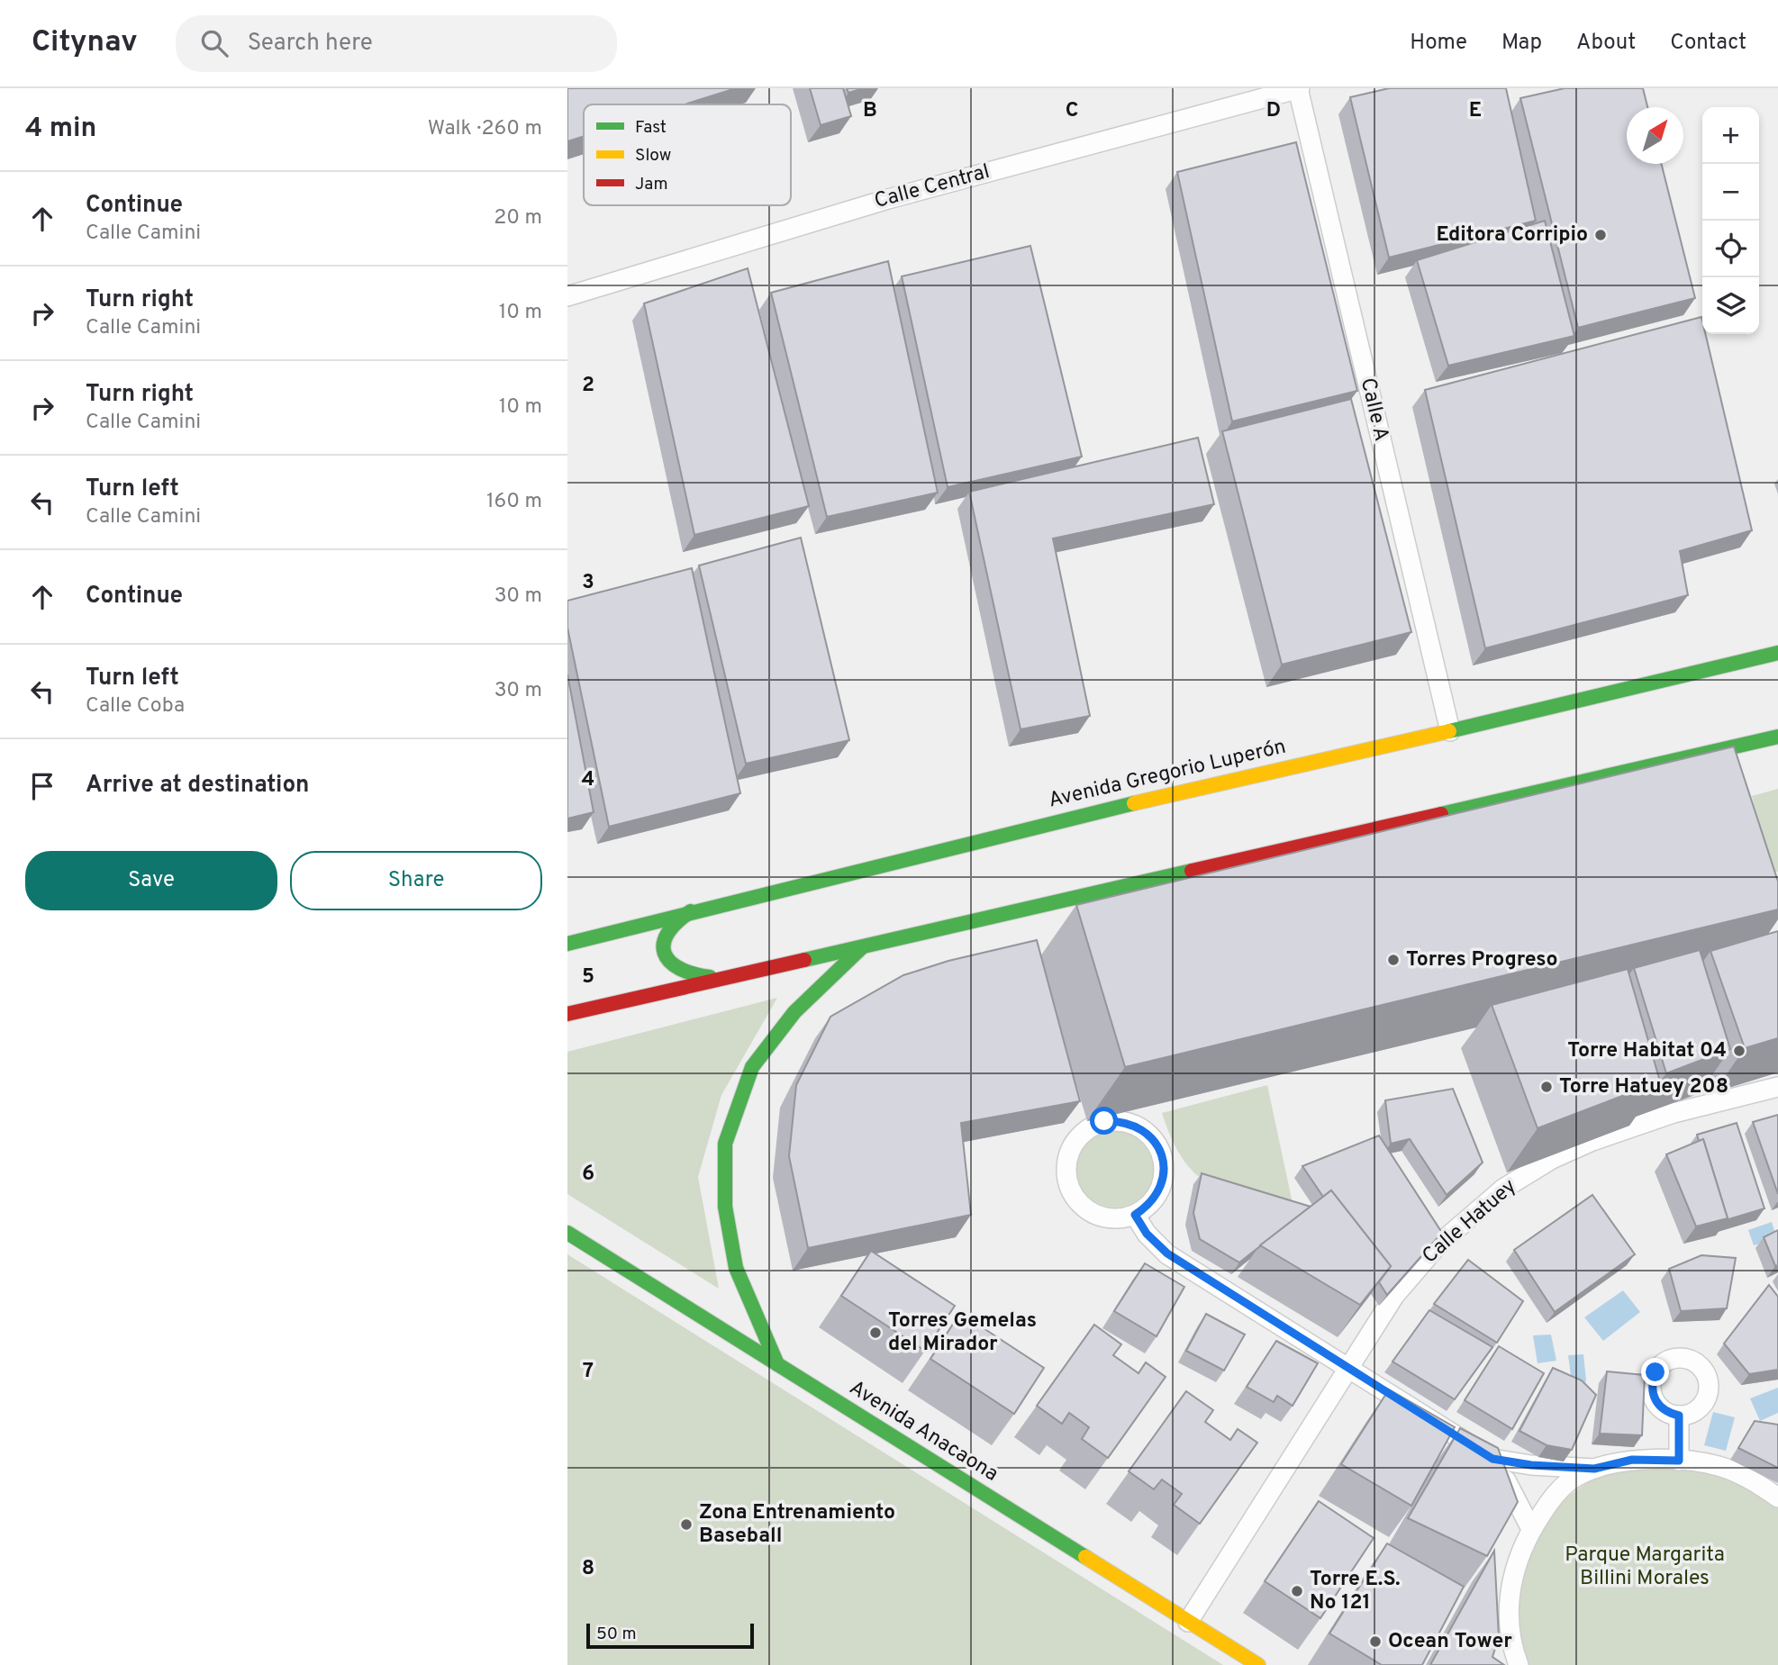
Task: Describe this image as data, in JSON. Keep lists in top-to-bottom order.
{
  "streets": {
    "main road": ["Avenida Gregorio Luperón", "Avenida Anacaona"],
    "street": ["Calle Central", "Calle A", "Calle Hatuey"]
  },
  "crossings": [
    ["Calle Central", "Calle A"],
    ["Calle A", "Avenida Gregorio Luperón"],
    ["Calle Hatuey", "Avenida Anacaona"]
  ],
  "parks": ["Parque Margarita Billini Morales"],
  "places": [
    "Editora Corripio",
    "Torres Progreso",
    "Torre Habitat 04",
    "Torre Hatuey 208",
    "Torres Gemelas del Mirador",
    "Zona Entrenamiento Baseball",
    "Torre E.S. No 121",
    "Ocean Tower"
  ],
  "legend": ["Fast", "Slow", "Jam"],
  "scale_bar": "50 m",
  "north": "top right",
  "page": {
    "header": "Citynav",
    "search": "Search here",
    "nav": [
      "Home",
      "Map",
      "About",
      "Contact"
    ],
    "heading": ["4 min", "Walk · 260 m"],
    "map_buttons": ["+", "−"],
    "list": [
      ["Continue", "Calle Camini", "20 m"],
      ["Turn right", "Calle Camini", "10 m"],
      ["Turn right", "Calle Camini", "10 m"],
      ["Turn left", "Calle Camini", "160 m"],
      ["Continue", "30 m"],
      ["Turn left", "Calle Coba", "30 m"],
      "Arrive at destination"
    ],
    "buttons": ["Save", "Share"],
    "scale": "50 m"
  },
  "grid": {
    "columns": [
      "B",
      "C",
      "D",
      "E"
    ],
    "rows": [
      "2",
      "3",
      "4",
      "5",
      "6",
      "7",
      "8"
    ]
  }
}
